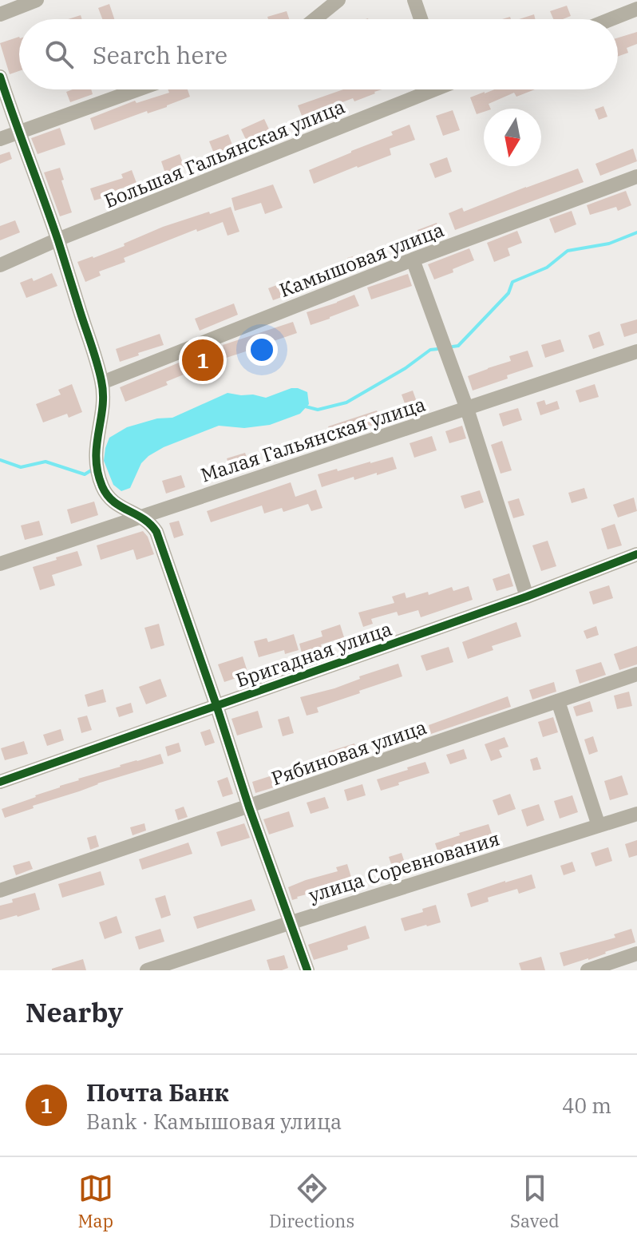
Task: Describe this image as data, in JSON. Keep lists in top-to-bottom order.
{
  "streets": {
    "street": [
      "Большая Гальянская улица",
      "Камышовая улица",
      "Малая Гальянская улица",
      "Бригадная улица",
      "Рябиновая улица",
      "улица Соревнования"
    ]
  },
  "north": "bottom",
  "page": {
    "search": "Search here",
    "pins": "1",
    "heading": "Nearby",
    "list": [
      {
        "mark": "1",
        "name": "Почта Банк",
        "note": "Bank · Камышовая улица",
        "value": "40 m"
      }
    ],
    "nav": ["Map", "Directions", "Saved"]
  }
}
